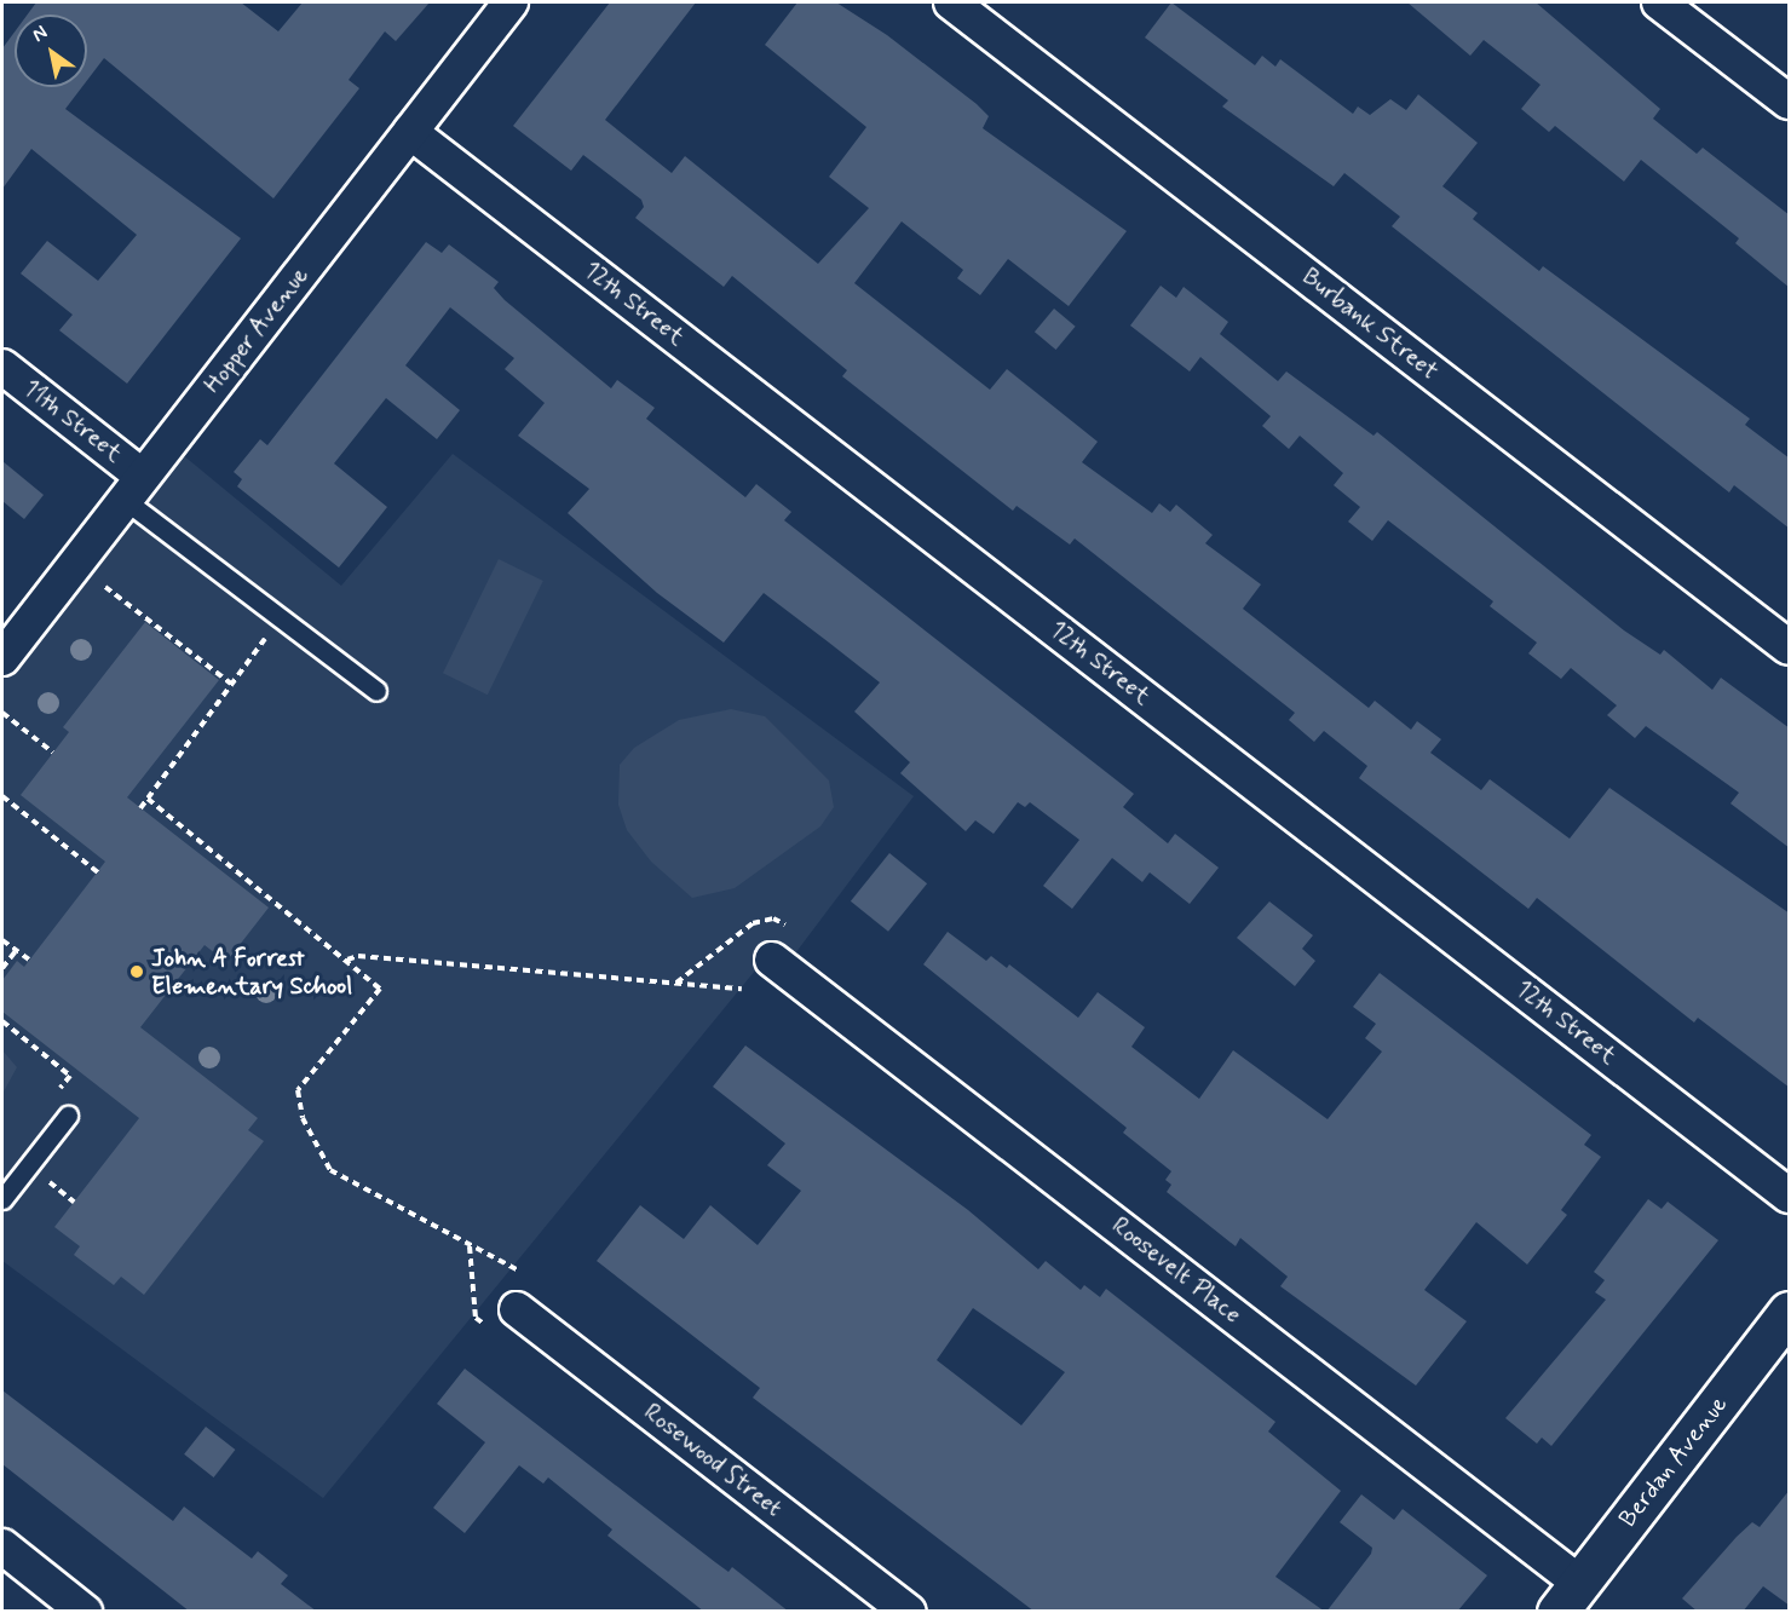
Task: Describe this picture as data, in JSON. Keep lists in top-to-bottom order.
{
  "streets": {
    "street": [
      "12th Street",
      "Burbank Street",
      "Hopper Avenue",
      "11th Street",
      "Roosevelt Place",
      "Rosewood Street",
      "Berdan Avenue"
    ]
  },
  "crossings": [
    ["12th Street", "Hopper Avenue"],
    ["Hopper Avenue", "11th Street"],
    ["Roosevelt Place", "Berdan Avenue"]
  ],
  "places": ["John A Forrest Elementary School"],
  "north": "top left"
}
